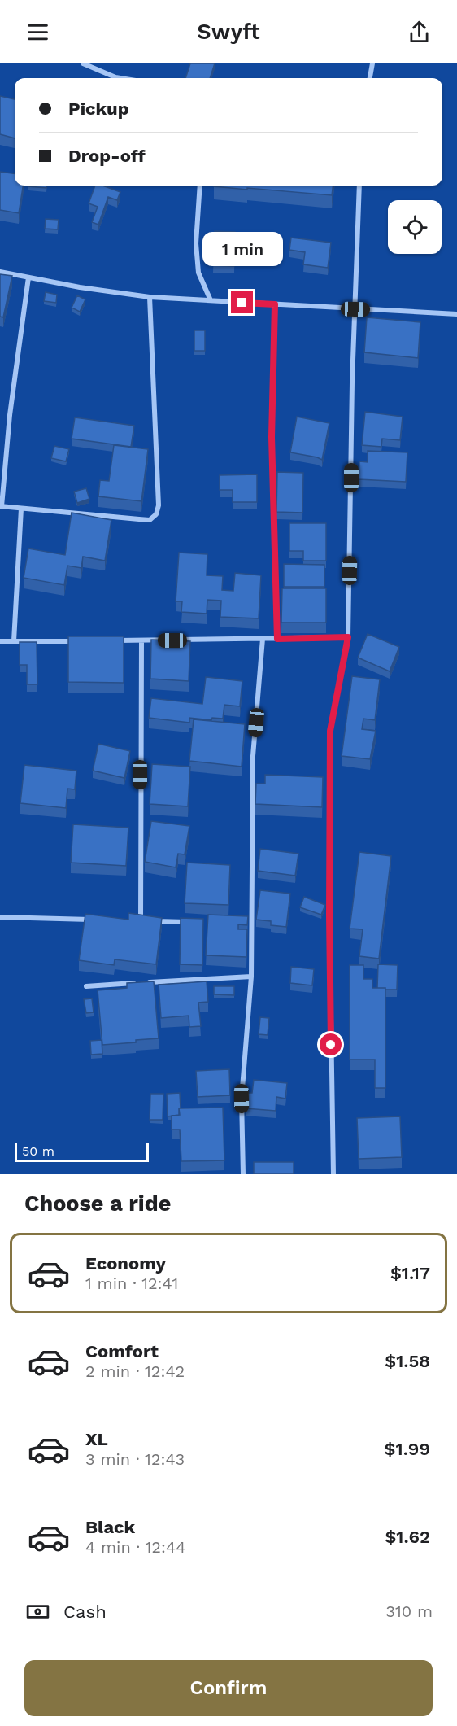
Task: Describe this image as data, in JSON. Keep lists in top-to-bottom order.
{
  "scale_bar": "50 m",
  "page": {
    "header": "Swyft",
    "banner": ["Pickup", "Drop-off"],
    "bubble": "1 min",
    "scale": "50 m",
    "heading": "Choose a ride",
    "list": [
      {
        "name": "Economy",
        "note": "1 min · 12:41",
        "value": "$1.17"
      },
      {
        "name": "Comfort",
        "note": "2 min · 12:42",
        "value": "$1.58"
      },
      {
        "name": "XL",
        "note": "3 min · 12:43",
        "value": "$1.99"
      },
      {
        "name": "Black",
        "note": "4 min · 12:44",
        "value": "$1.62"
      }
    ],
    "pay": ["Cash", "310 m"],
    "buttons": "Confirm"
  }
}
